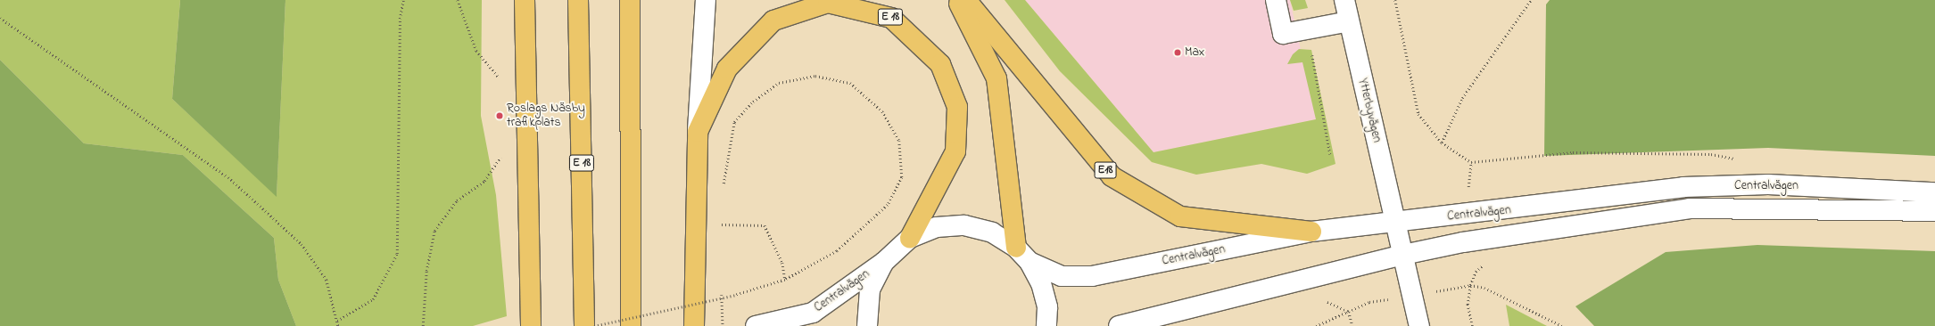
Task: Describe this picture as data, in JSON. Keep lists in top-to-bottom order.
{
  "streets": {
    "highway": ["E 18", "E18"],
    "street": ["Ytterbyvägen", "Centralvägen"]
  },
  "crossings": [
    ["E 18", "Centralvägen"],
    ["Ytterbyvägen", "Centralvägen"],
    ["E18", "Centralvägen"]
  ],
  "places": ["Max", "Roslags Näsby trafikplats"]
}
